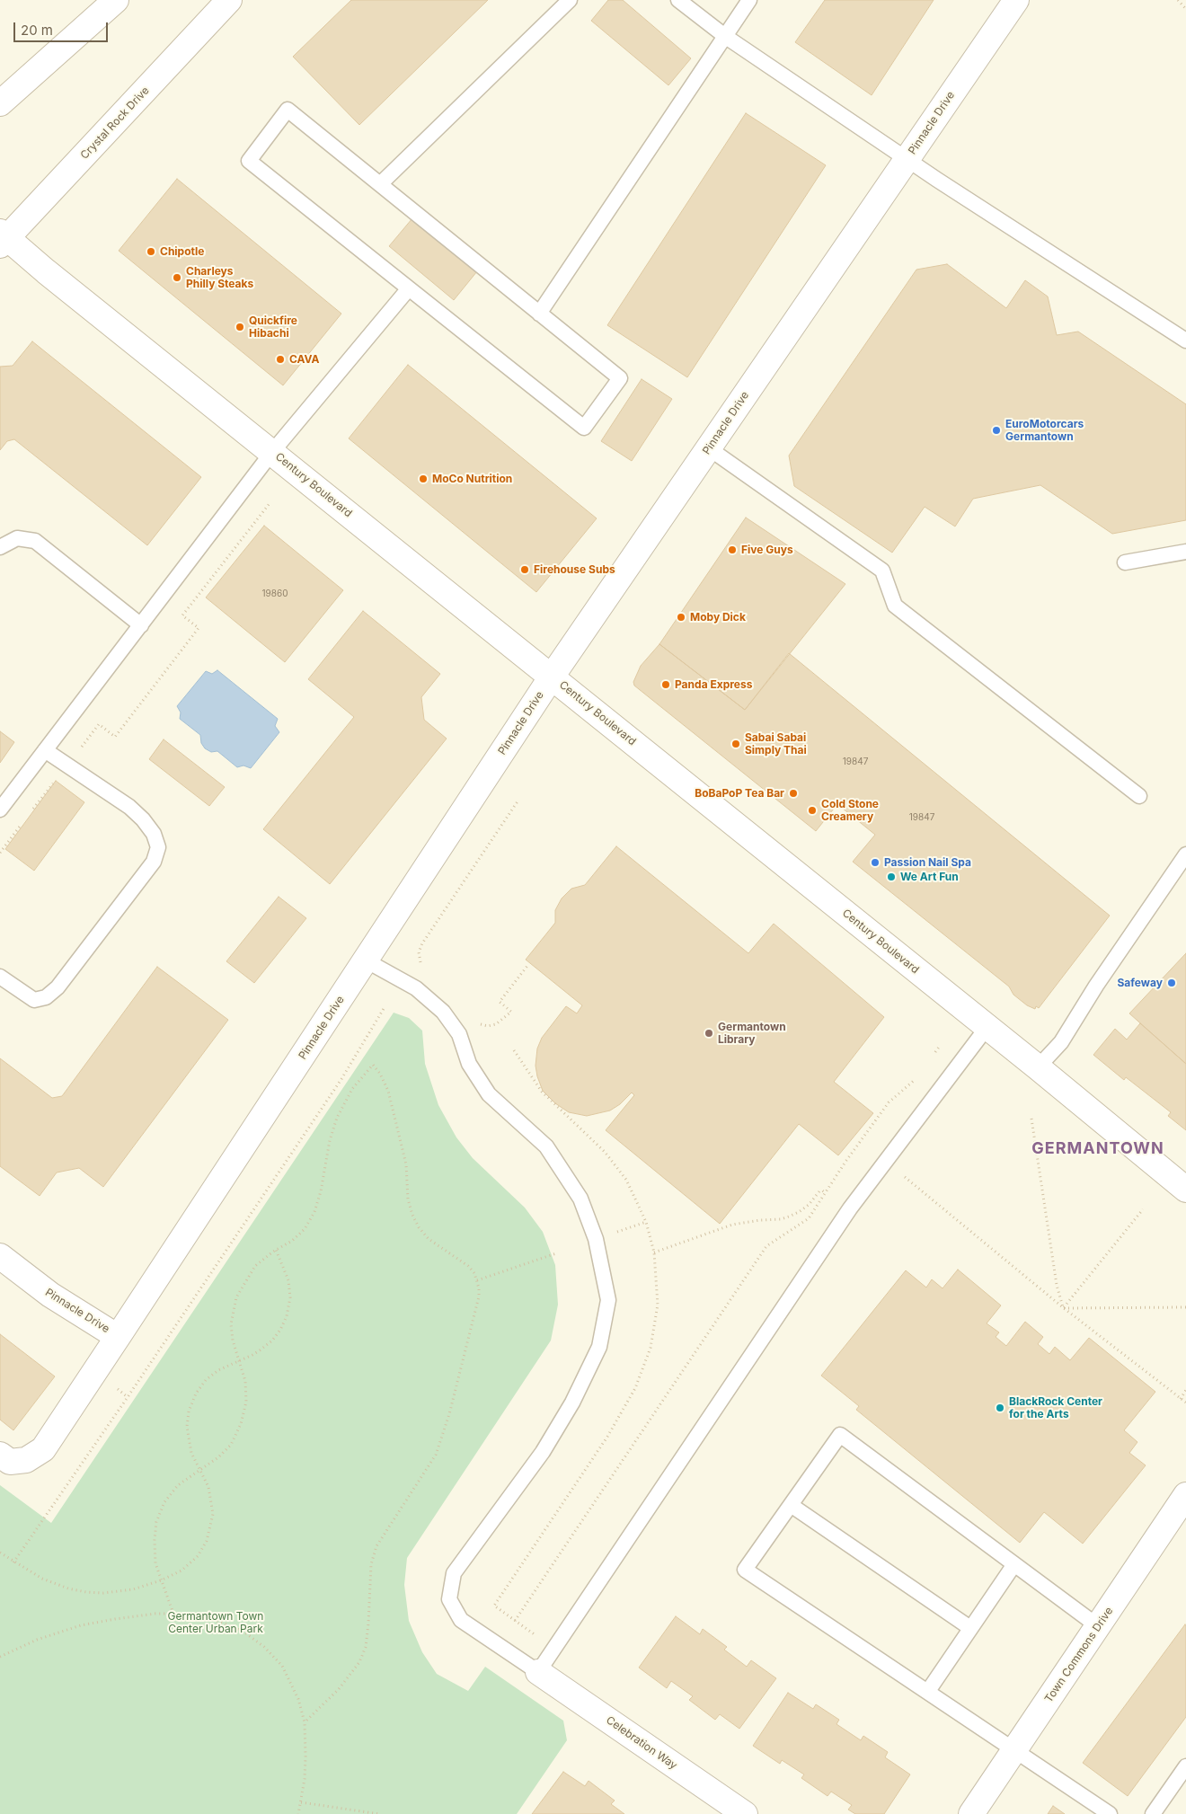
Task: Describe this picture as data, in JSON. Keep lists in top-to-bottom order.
{
  "streets": {
    "street": [
      "Crystal Rock Drive",
      "Pinnacle Drive",
      "Century Boulevard",
      "Town Commons Drive",
      "Celebration Way"
    ]
  },
  "crossings": [
    ["Crystal Rock Drive", "Century Boulevard"],
    ["Pinnacle Drive", "Century Boulevard"]
  ],
  "districts": ["GERMANTOWN"],
  "parks": ["Germantown Town Center Urban Park"],
  "places": [
    "Chipotle",
    "Charleys Philly Steaks",
    "Quickfire Hibachi",
    "CAVA",
    "EuroMotorcars Germantown",
    "MoCo Nutrition",
    "Five Guys",
    "Firehouse Subs",
    "Moby Dick",
    "Panda Express",
    "Sabai Sabai Simply Thai",
    "BoBaPoP Tea Bar",
    "Cold Stone Creamery",
    "Passion Nail Spa",
    "We Art Fun",
    "Safeway",
    "Germantown Library",
    "BlackRock Center for the Arts"
  ],
  "house_numbers": ["19860", "19847", "19847"],
  "scale_bar": "20 m"
}
